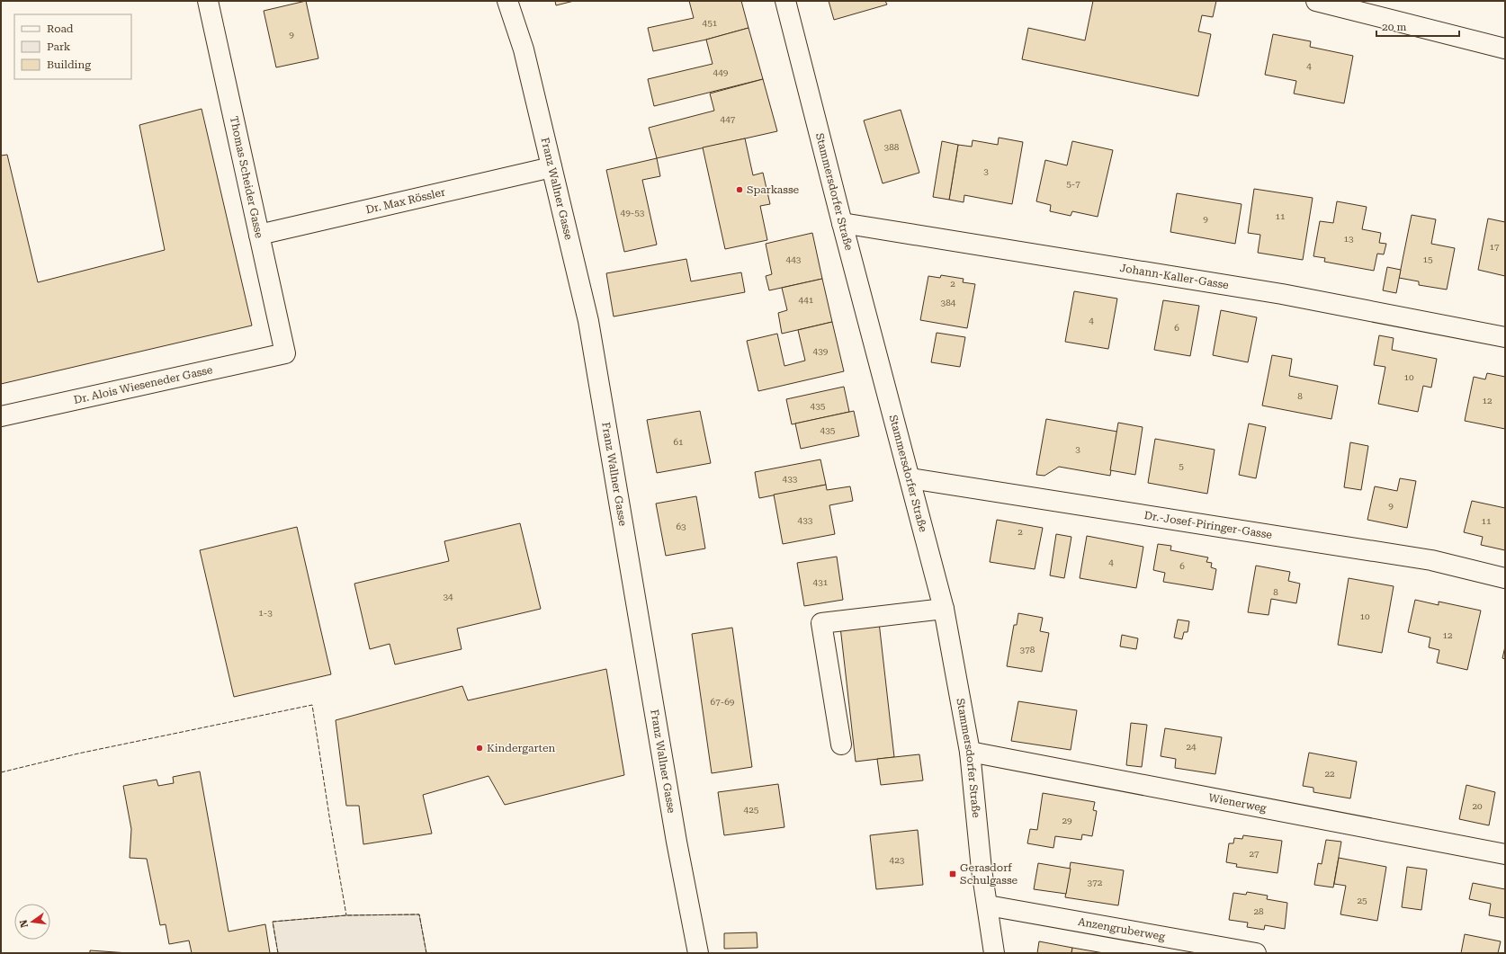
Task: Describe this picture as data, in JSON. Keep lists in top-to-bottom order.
{
  "streets": {
    "street": [
      "Thomas Scheider Gasse",
      "Franz Wallner Gasse",
      "Stammersdorfer Straße",
      "Dr. Max Rössler",
      "Johann-Kaller-Gasse",
      "Dr. Alois Wieseneder Gasse",
      "Dr.-Josef-Piringer-Gasse",
      "Wienerweg",
      "Anzengruberweg"
    ]
  },
  "crossings": [
    ["Thomas Scheider Gasse", "Dr. Max Rössler"],
    ["Thomas Scheider Gasse", "Dr. Alois Wieseneder Gasse"],
    ["Franz Wallner Gasse", "Dr. Max Rössler"],
    ["Stammersdorfer Straße", "Johann-Kaller-Gasse"],
    ["Stammersdorfer Straße", "Dr.-Josef-Piringer-Gasse"],
    ["Stammersdorfer Straße", "Wienerweg"],
    ["Stammersdorfer Straße", "Anzengruberweg"]
  ],
  "places": {
    "other": ["Sparkasse", "Kindergarten"],
    "transit": ["Gerasdorf Schulgasse"]
  },
  "house_numbers": [
    "451",
    "9",
    "4",
    "449",
    "447",
    "388",
    "3",
    "5-7",
    "49-53",
    "11",
    "9",
    "13",
    "17",
    "443",
    "15",
    "2",
    "441",
    "384",
    "4",
    "6",
    "439",
    "10",
    "8",
    "12",
    "435",
    "435",
    "61",
    "3",
    "5",
    "433",
    "9",
    "433",
    "11",
    "63",
    "2",
    "4",
    "6",
    "431",
    "8",
    "34",
    "1-3",
    "10",
    "12",
    "378",
    "67-69",
    "24",
    "22",
    "20",
    "425",
    "29",
    "27",
    "423",
    "372",
    "25",
    "28"
  ],
  "legend": ["Road", "Park", "Building"],
  "scale_bar": "20 m",
  "north": "left"
}
